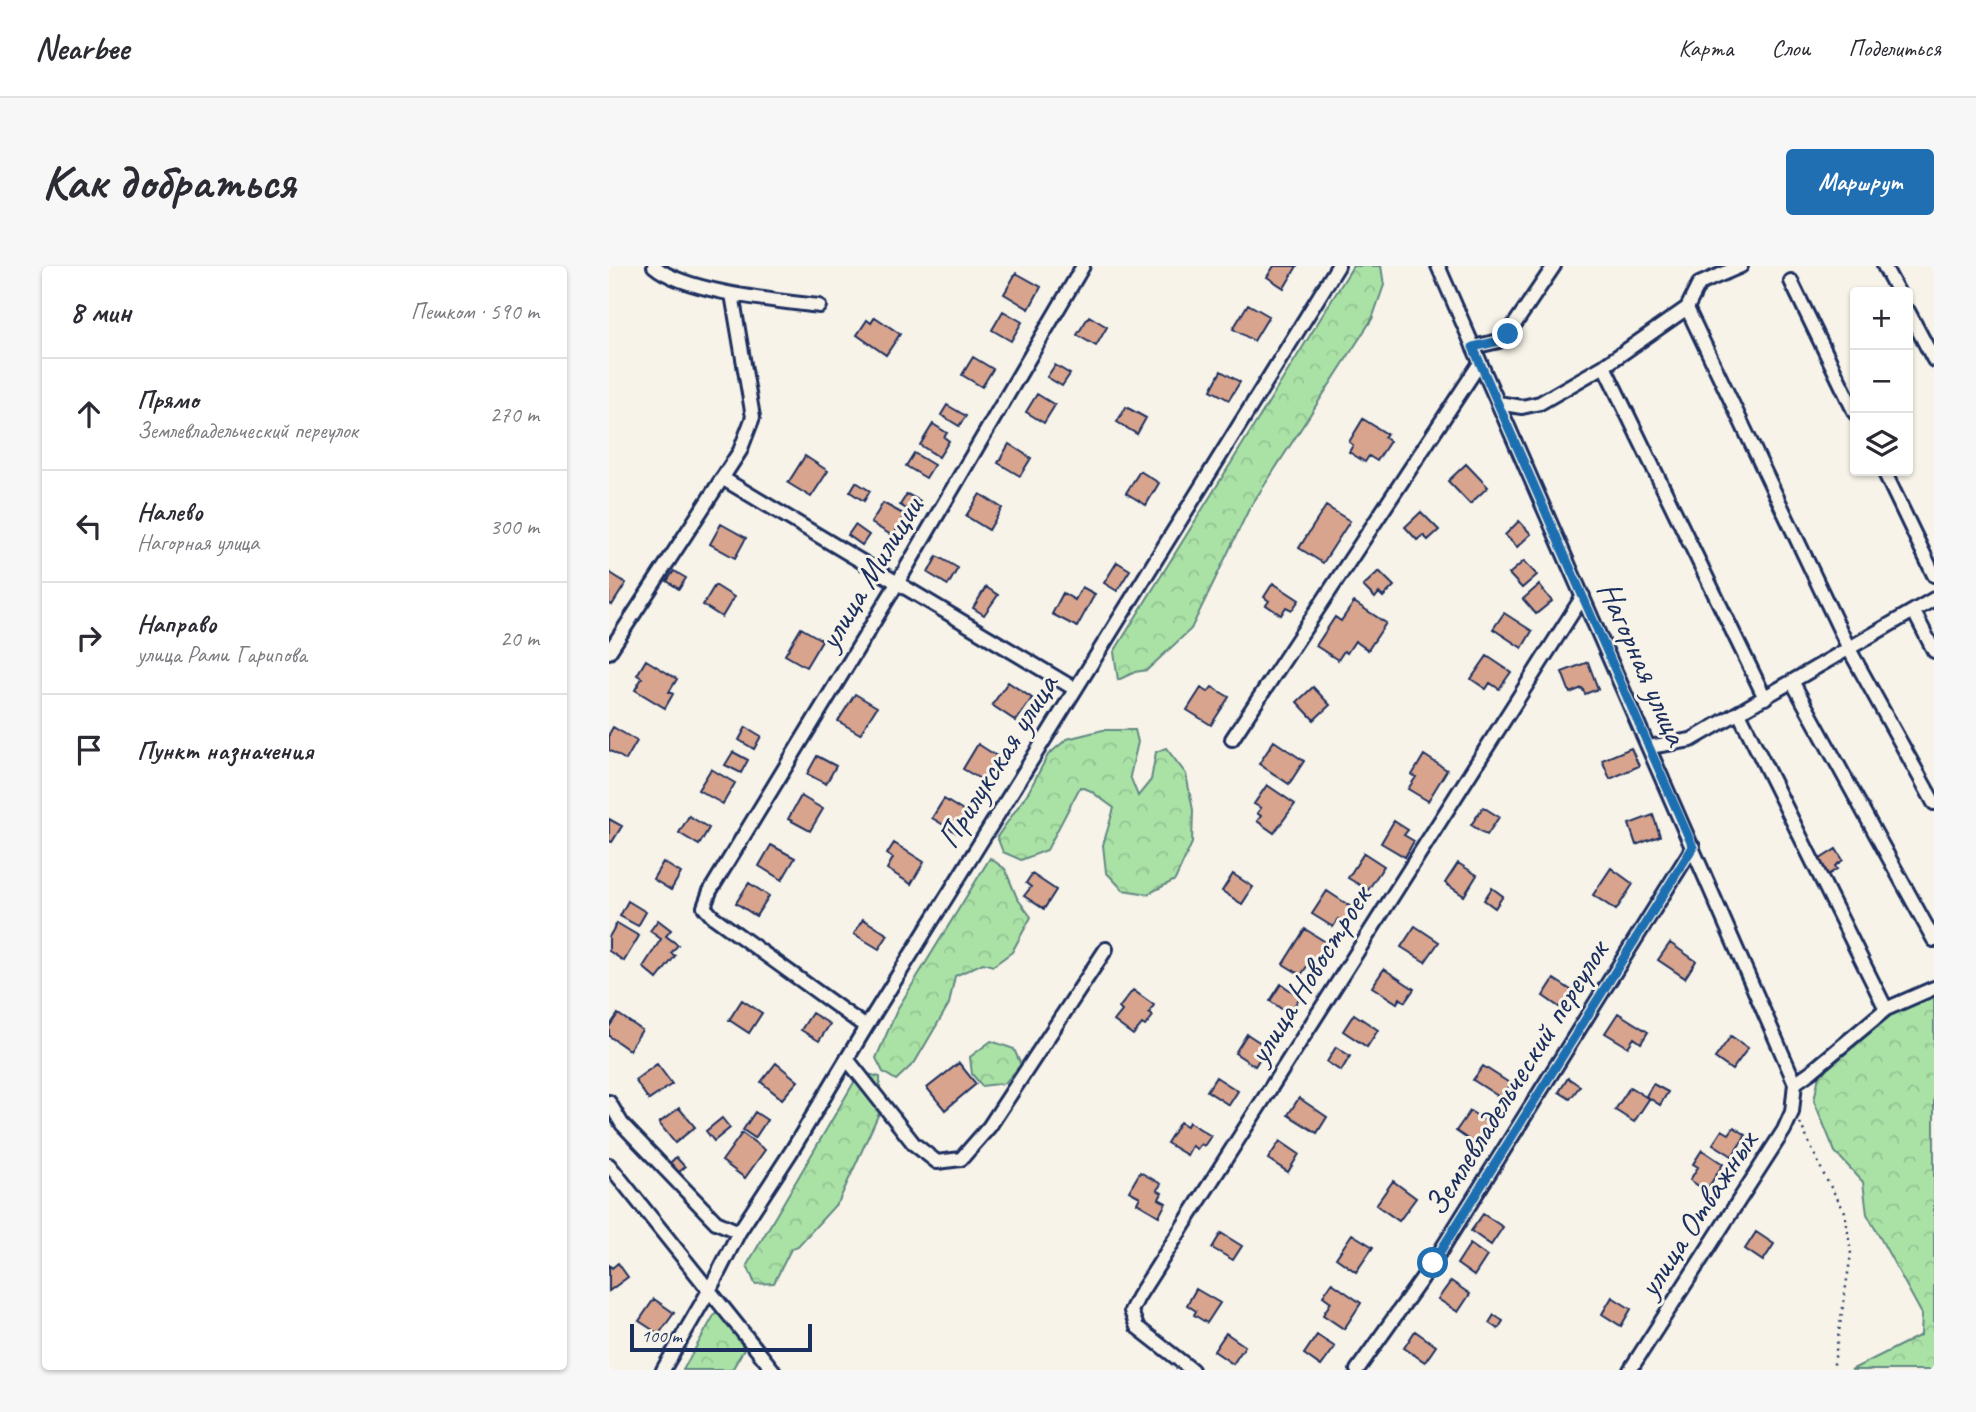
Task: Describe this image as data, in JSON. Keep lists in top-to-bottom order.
{
  "streets": {
    "street": [
      "улица Милиции",
      "Нагорная улица",
      "Прилукская улица",
      "улица Новостроек",
      "Землевладельческий переулок",
      "улица Отважных"
    ]
  },
  "crossings": [
    ["улица Милиции", "Прилукская улица"],
    ["Нагорная улица", "улица Новостроек"],
    ["Нагорная улица", "Землевладельческий переулок"],
    ["Нагорная улица", "улица Отважных"]
  ],
  "scale_bar": "100 m",
  "page": {
    "header": "Nearbee",
    "nav": ["Карта", "Слои", "Поделиться"],
    "buttons": "Маршрут",
    "title": "Как добраться",
    "heading": ["8 мин", "Пешком · 590 m"],
    "map_buttons": ["+", "−"],
    "list": [
      ["Прямо", "Землевладельческий переулок", "270 m"],
      ["Налево", "Нагорная улица", "300 m"],
      ["Направо", "улица Рами Гарипова", "20 m"],
      "Пункт назначения"
    ],
    "scale": "100 m"
  }
}
